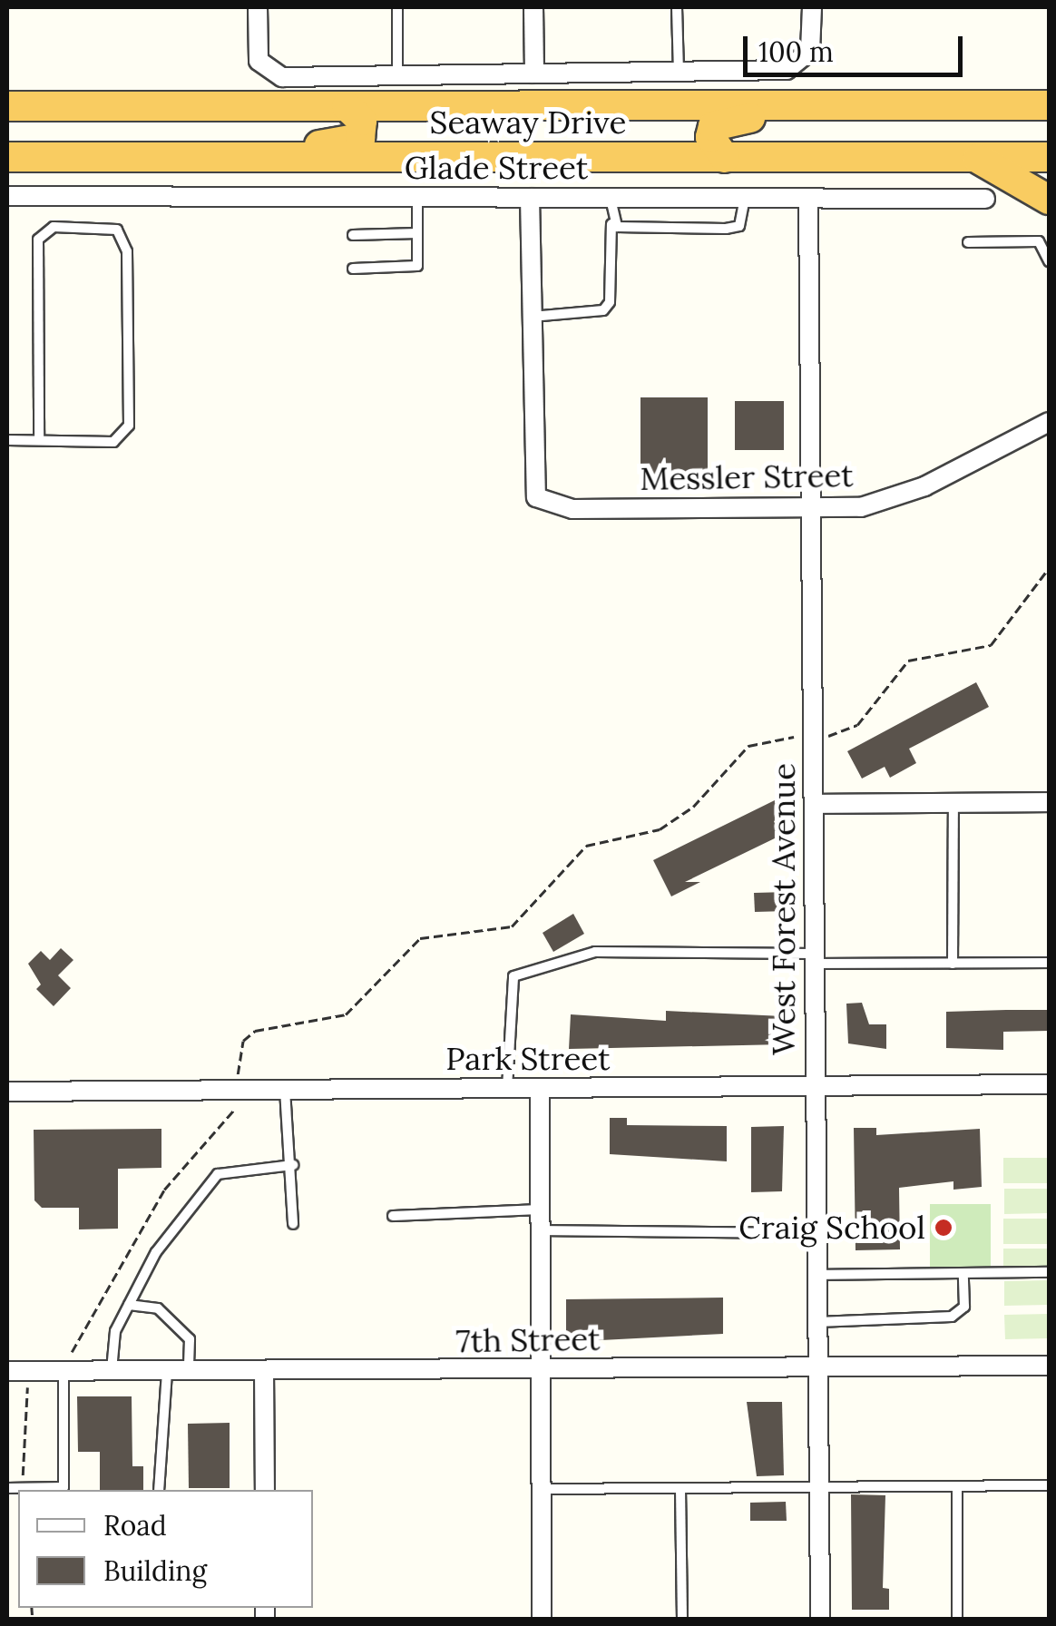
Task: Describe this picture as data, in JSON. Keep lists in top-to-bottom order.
{
  "streets": {
    "highway": ["Seaway Drive"],
    "street": [
      "Glade Street",
      "Messler Street",
      "West Forest Avenue",
      "Park Street",
      "7th Street"
    ]
  },
  "crossings": [
    ["Glade Street", "West Forest Avenue"],
    ["Messler Street", "West Forest Avenue"],
    ["West Forest Avenue", "Park Street"],
    ["West Forest Avenue", "7th Street"]
  ],
  "places": ["Craig School"],
  "legend": ["Road", "Building"],
  "scale_bar": "100 m"
}
